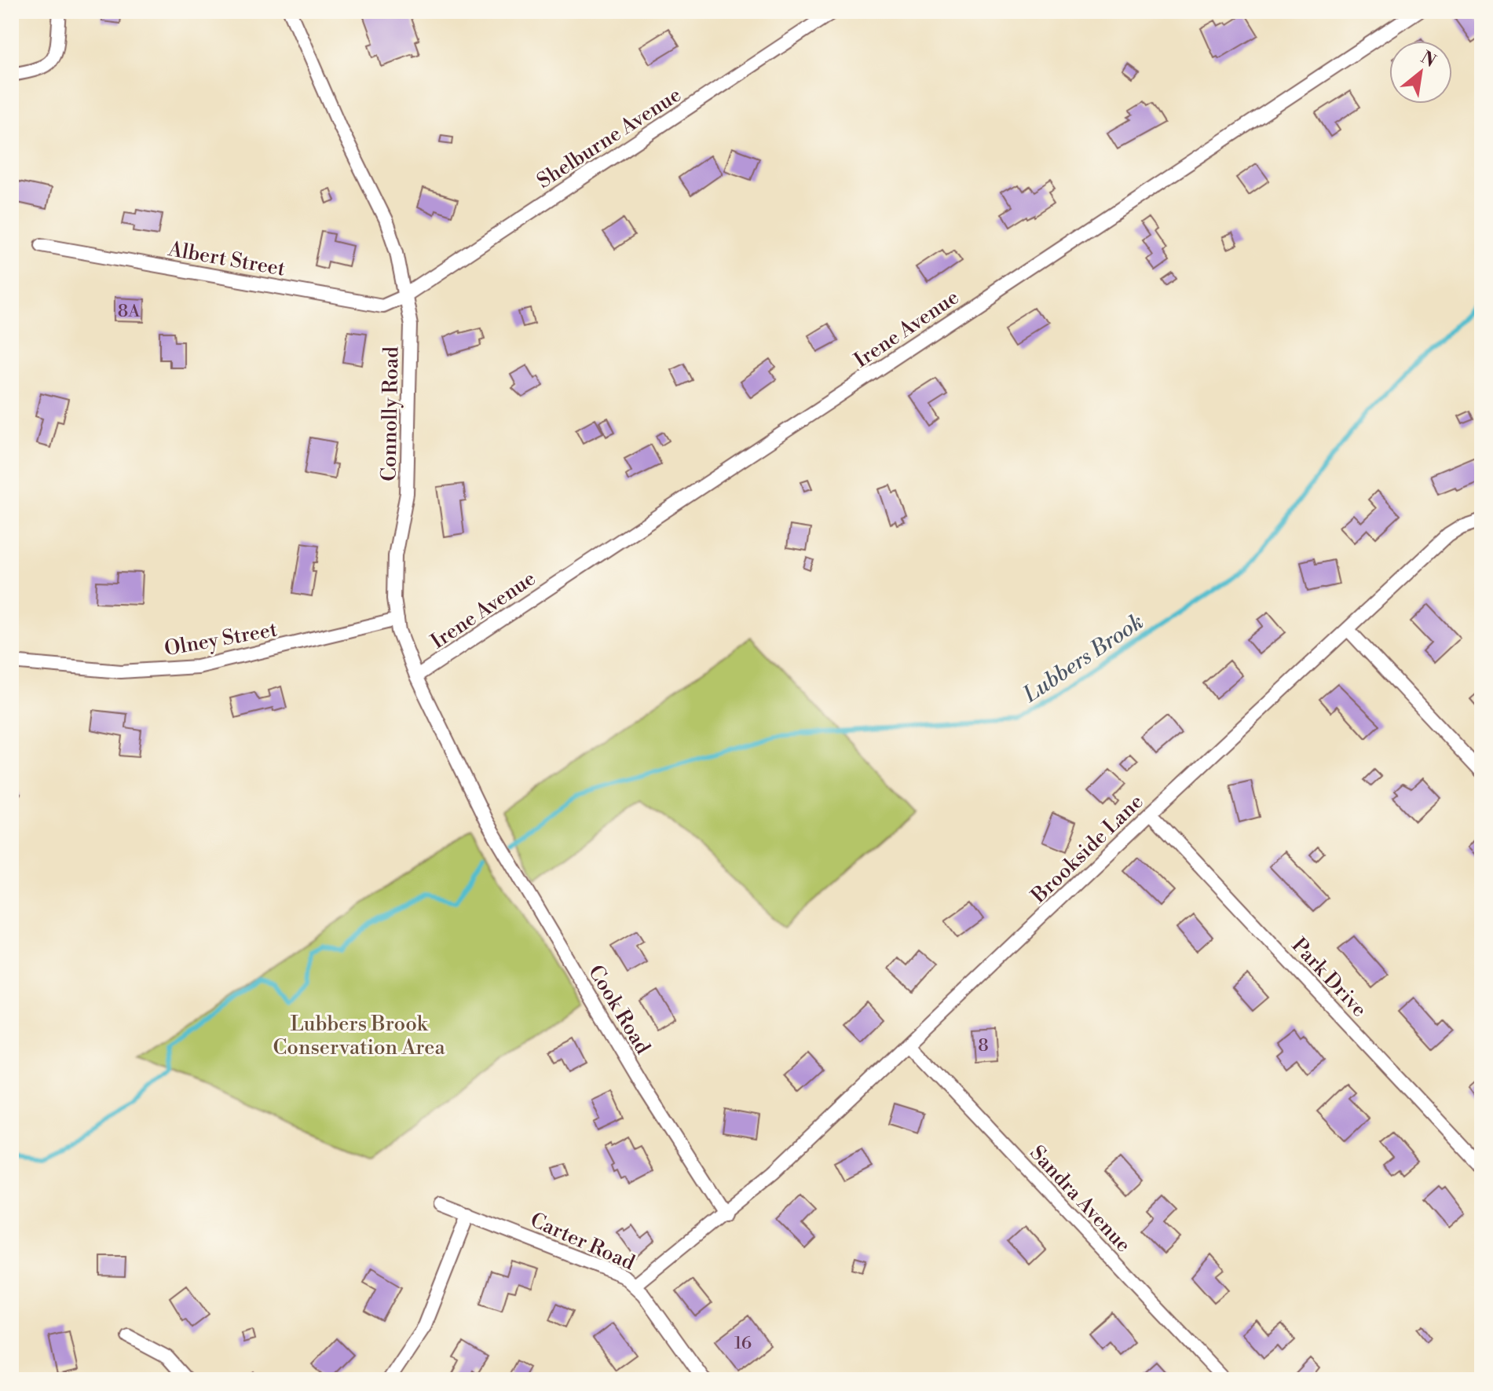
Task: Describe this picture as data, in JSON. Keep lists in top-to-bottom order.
{
  "streets": {
    "street": [
      "Shelburne Avenue",
      "Albert Street",
      "Irene Avenue",
      "Connolly Road",
      "Olney Street",
      "Brookside Lane",
      "Park Drive",
      "Cook Road",
      "Sandra Avenue",
      "Carter Road"
    ]
  },
  "crossings": [
    ["Shelburne Avenue", "Albert Street"],
    ["Shelburne Avenue", "Connolly Road"],
    ["Albert Street", "Connolly Road"],
    ["Irene Avenue", "Connolly Road"],
    ["Connolly Road", "Olney Street"],
    ["Connolly Road", "Cook Road"],
    ["Brookside Lane", "Park Drive"],
    ["Brookside Lane", "Cook Road"],
    ["Brookside Lane", "Sandra Avenue"],
    ["Brookside Lane", "Carter Road"]
  ],
  "water": ["Lubbers Brook"],
  "parks": ["Lubbers Brook Conservation Area"],
  "house_numbers": ["8A", "8", "16"],
  "north": "top right"
}
